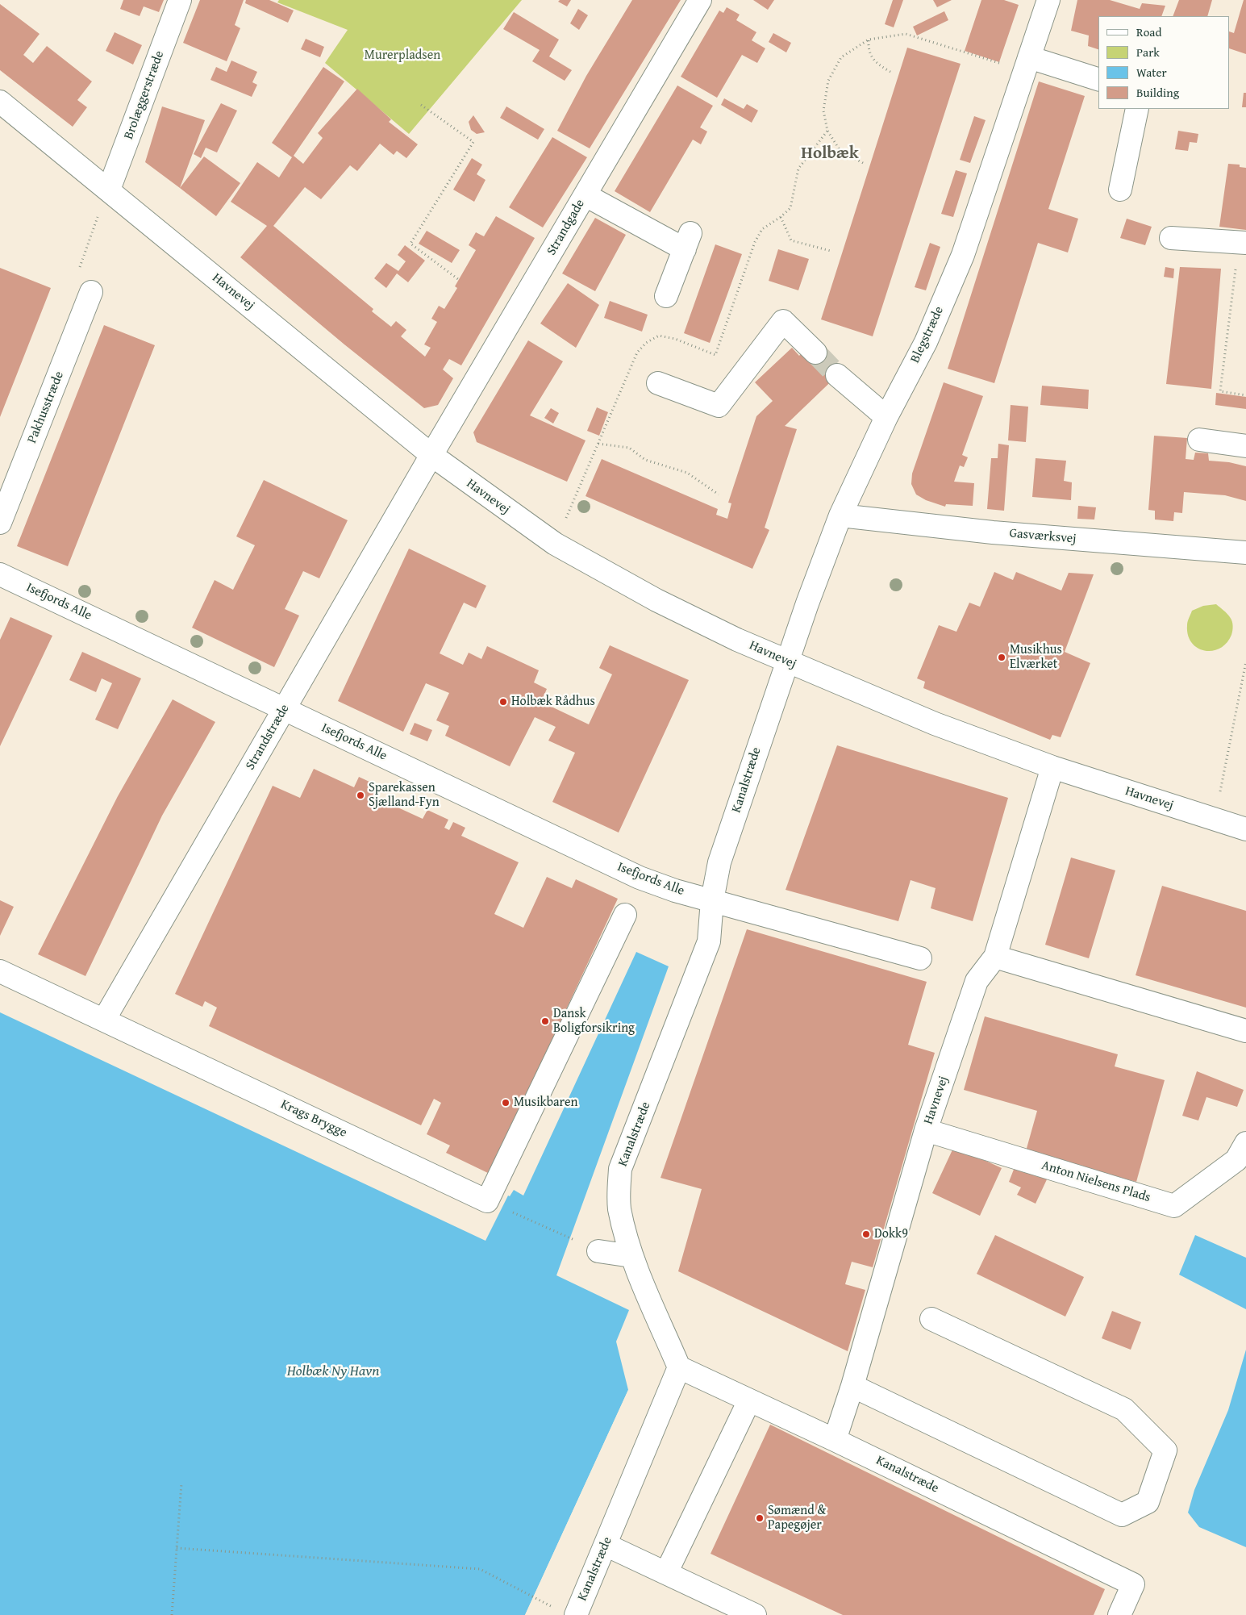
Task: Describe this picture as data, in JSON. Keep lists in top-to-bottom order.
{
  "streets": {
    "street": [
      "Brolæggerstræde",
      "Strandgade",
      "Havnevej",
      "Blegstræde",
      "Pakhusstræde",
      "Gasværksvej",
      "Isefjords Alle",
      "Strandstræde",
      "Kanalstræde",
      "Krags Brygge",
      "Anton Nielsens Plads"
    ]
  },
  "crossings": [
    ["Brolæggerstræde", "Havnevej"],
    ["Strandgade", "Havnevej"],
    ["Strandgade", "Strandstræde"],
    ["Havnevej", "Blegstræde"],
    ["Havnevej", "Strandstræde"],
    ["Havnevej", "Kanalstræde"],
    ["Havnevej", "Anton Nielsens Plads"],
    ["Blegstræde", "Gasværksvej"],
    ["Blegstræde", "Kanalstræde"],
    ["Isefjords Alle", "Strandstræde"],
    ["Isefjords Alle", "Kanalstræde"],
    ["Strandstræde", "Krags Brygge"]
  ],
  "districts": ["Holbæk"],
  "water": ["Holbæk Ny Havn"],
  "parks": ["Murerpladsen"],
  "places": [
    "Musikhus Elværket",
    "Holbæk Rådhus",
    "Sparekassen Sjælland-Fyn",
    "Dansk Boligforsikring",
    "Musikbaren",
    "Dokk9",
    "Sømænd & Papegøjer"
  ],
  "legend": [
    "Road",
    "Park",
    "Water",
    "Building"
  ]
}
